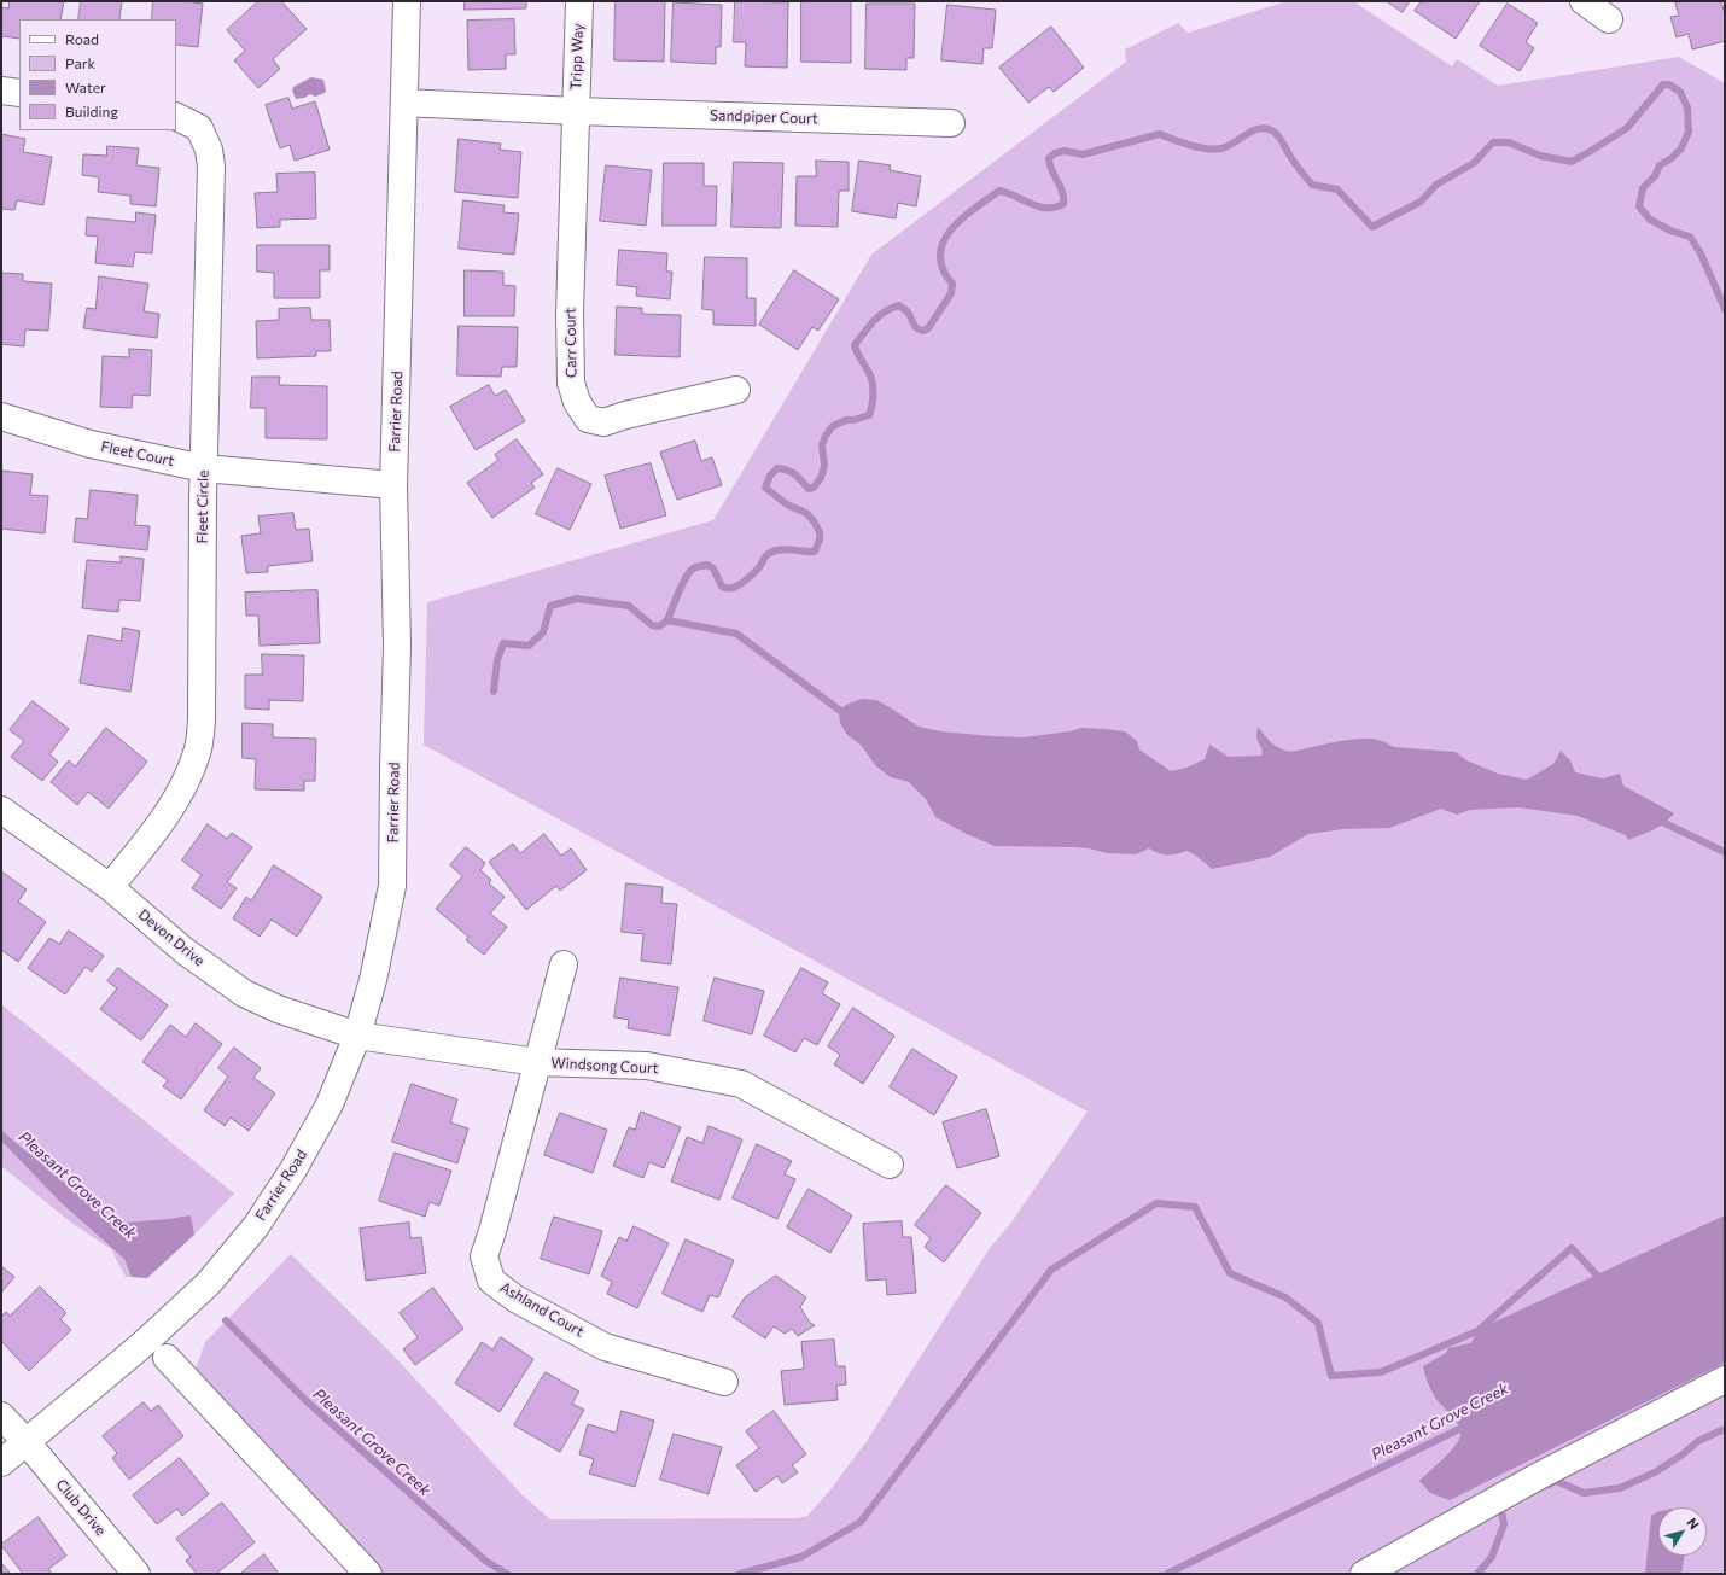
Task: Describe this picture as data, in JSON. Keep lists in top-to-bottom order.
{
  "streets": {
    "street": [
      "Tripp Way",
      "Sandpiper Court",
      "Carr Court",
      "Farrier Road",
      "Fleet Court",
      "Fleet Circle",
      "Devon Drive",
      "Windsong Court",
      "Ashland Court",
      "Club Drive"
    ]
  },
  "crossings": [
    ["Tripp Way", "Sandpiper Court"],
    ["Tripp Way", "Carr Court"],
    ["Sandpiper Court", "Carr Court"],
    ["Sandpiper Court", "Farrier Road"],
    ["Farrier Road", "Fleet Court"],
    ["Farrier Road", "Devon Drive"],
    ["Farrier Road", "Windsong Court"],
    ["Farrier Road", "Club Drive"],
    ["Fleet Court", "Fleet Circle"],
    ["Fleet Circle", "Devon Drive"],
    ["Devon Drive", "Windsong Court"],
    ["Windsong Court", "Ashland Court"]
  ],
  "water": ["Pleasant Grove Creek"],
  "legend": [
    "Road",
    "Park",
    "Water",
    "Building"
  ],
  "north": "top right"
}
